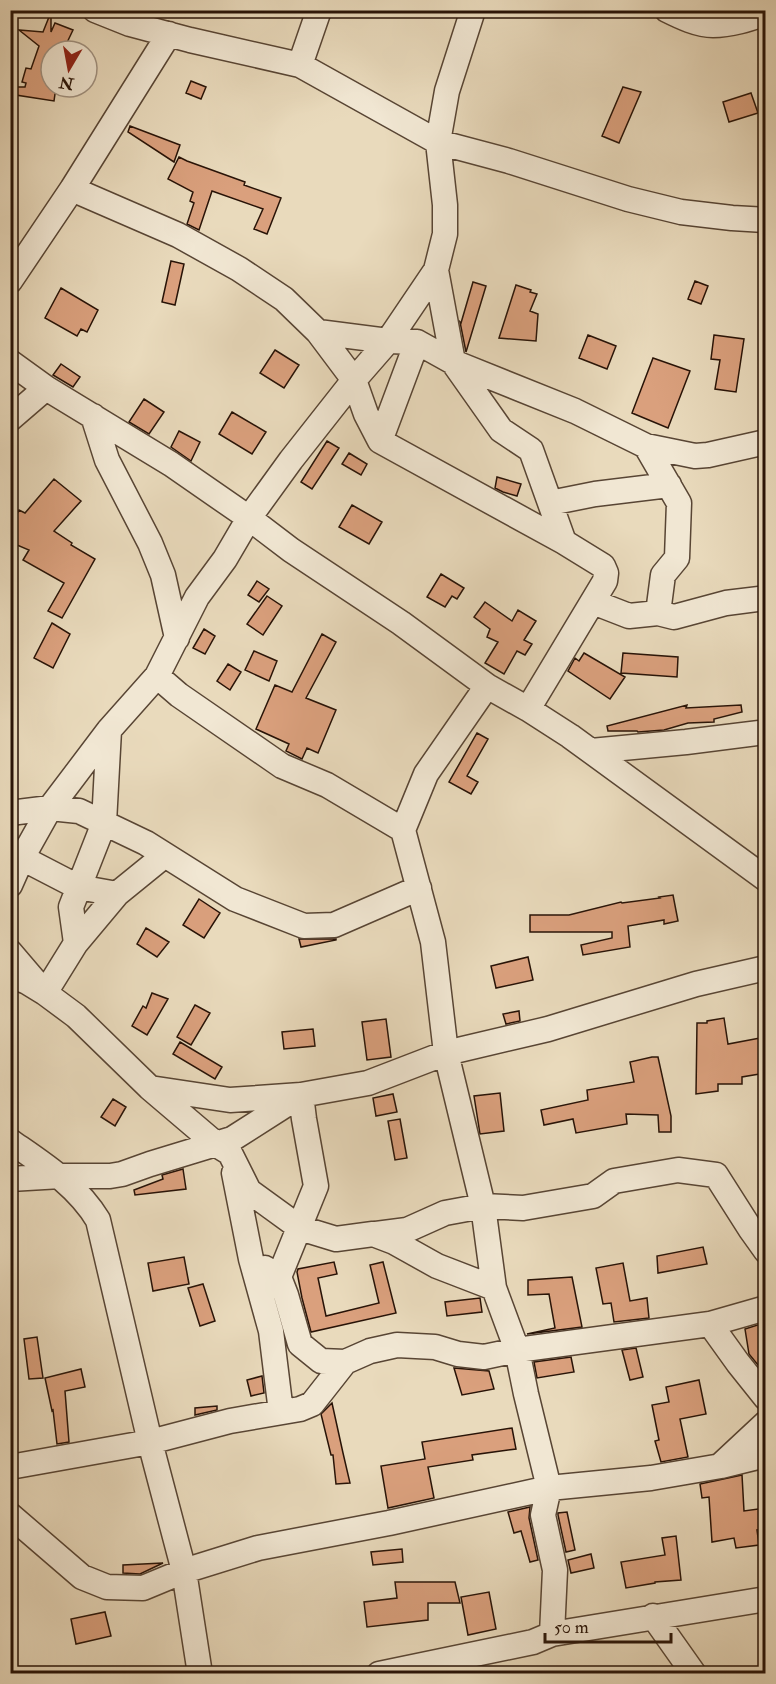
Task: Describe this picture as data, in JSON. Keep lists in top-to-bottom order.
{
  "scale_bar": "50 m",
  "north": "bottom"
}
